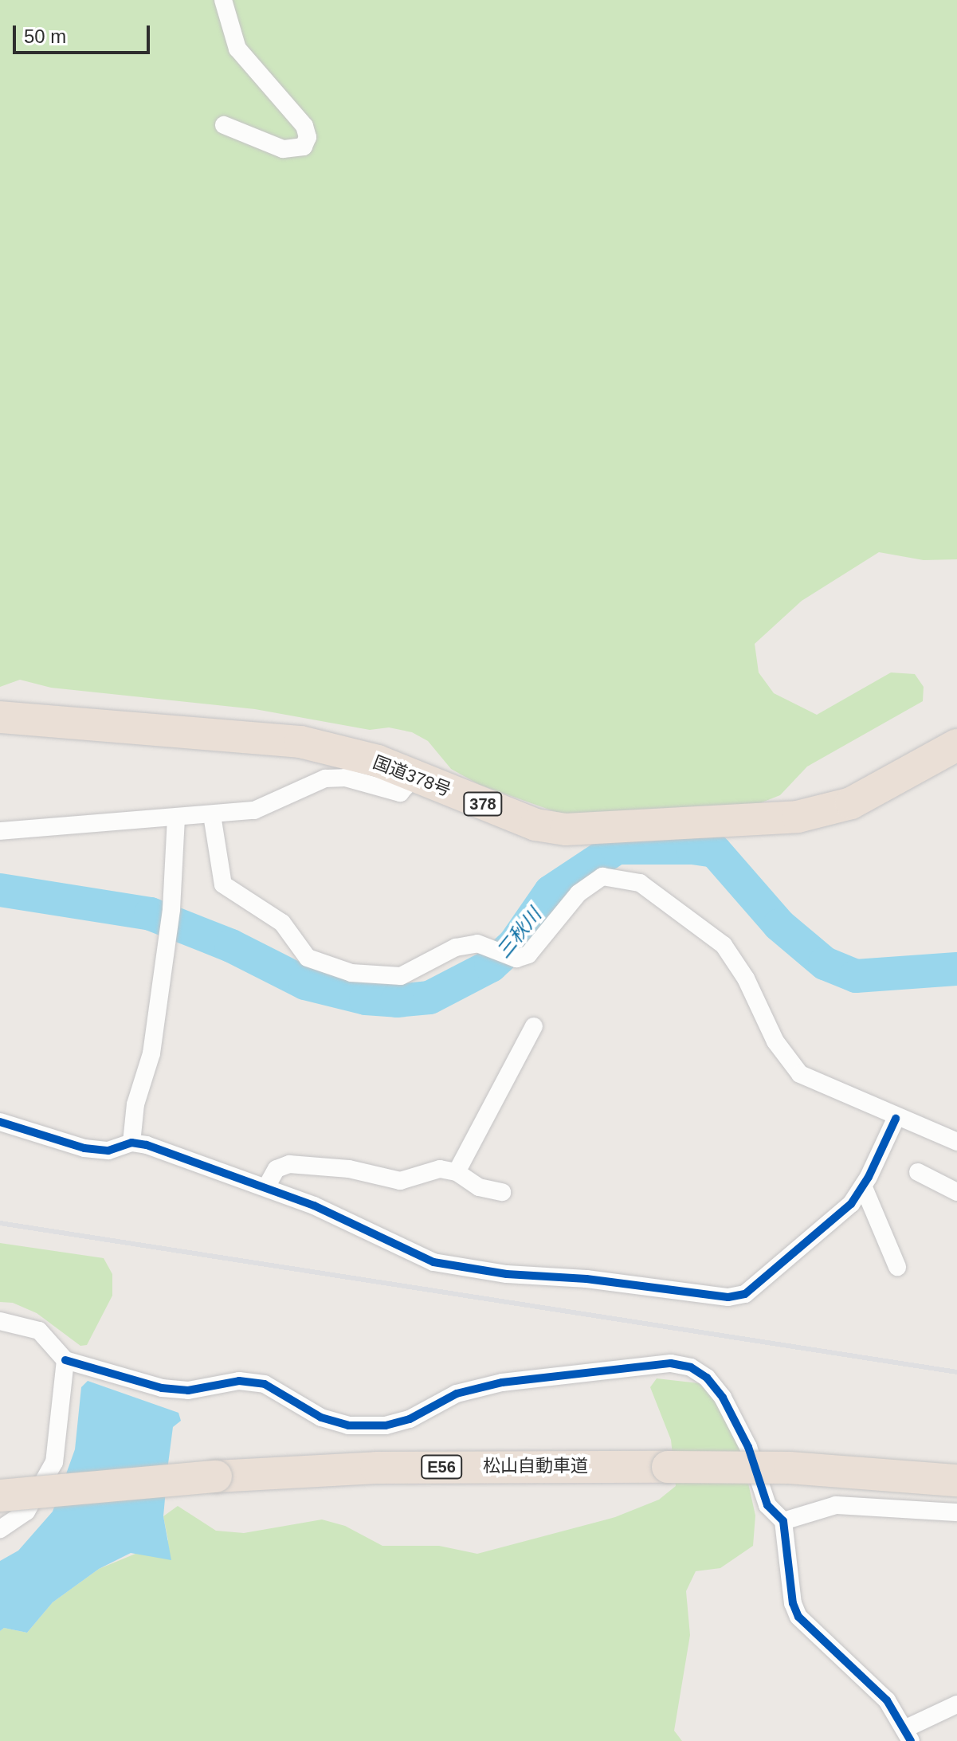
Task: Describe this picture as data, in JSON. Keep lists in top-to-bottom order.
{
  "streets": {
    "highway": [
      "国道378号",
      "378",
      "松山自動車道",
      "E56"
    ]
  },
  "water": ["三秋川"],
  "scale_bar": "50 m"
}
